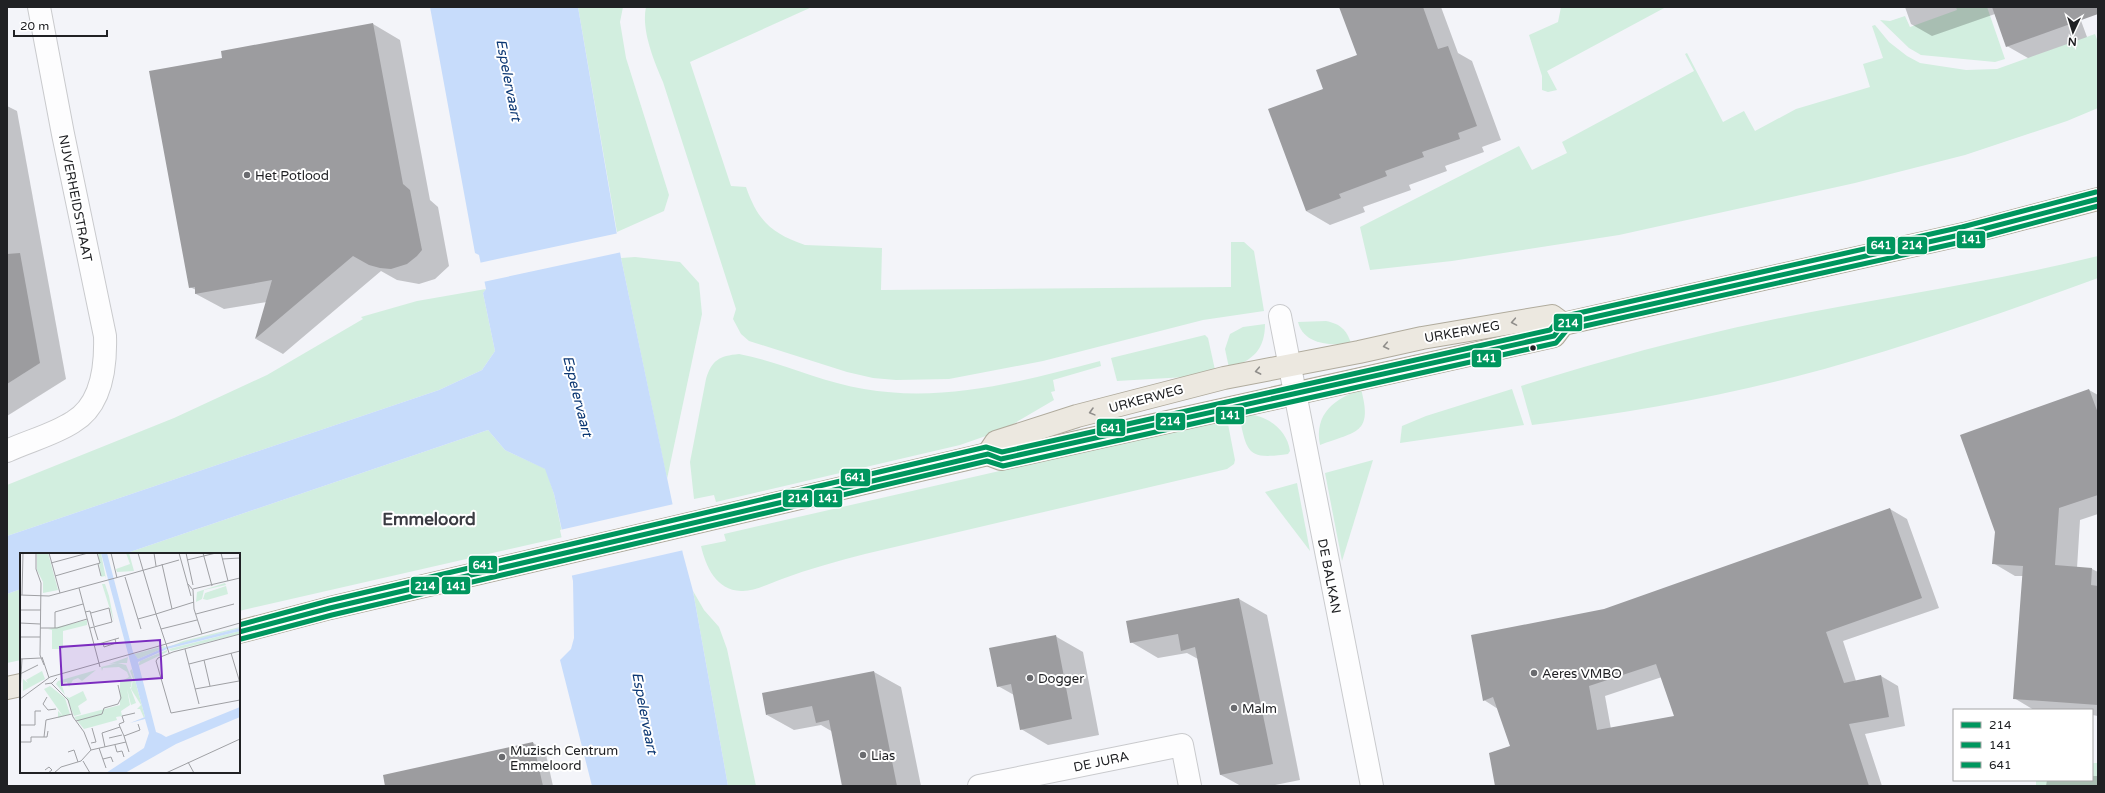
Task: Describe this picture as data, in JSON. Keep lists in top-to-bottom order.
{
  "streets": {
    "main road": ["URKERWEG"],
    "street": ["NIJVERHEIDSTRAAT", "DE BALKAN", "DE JURA"]
  },
  "crossings": [
    ["URKERWEG", "DE BALKAN"]
  ],
  "districts": ["Emmeloord"],
  "water": ["Espelervaart"],
  "places": [
    "Het Potlood",
    "Aeres VMBO",
    "Dogger",
    "Malm",
    "Lias",
    "Muzisch Centrum Emmeloord"
  ],
  "lines": ["transit line 641", "transit line 214", "transit line 141"],
  "legend": ["214", "141", "641"],
  "scale_bar": "20 m",
  "north": "bottom"
}
